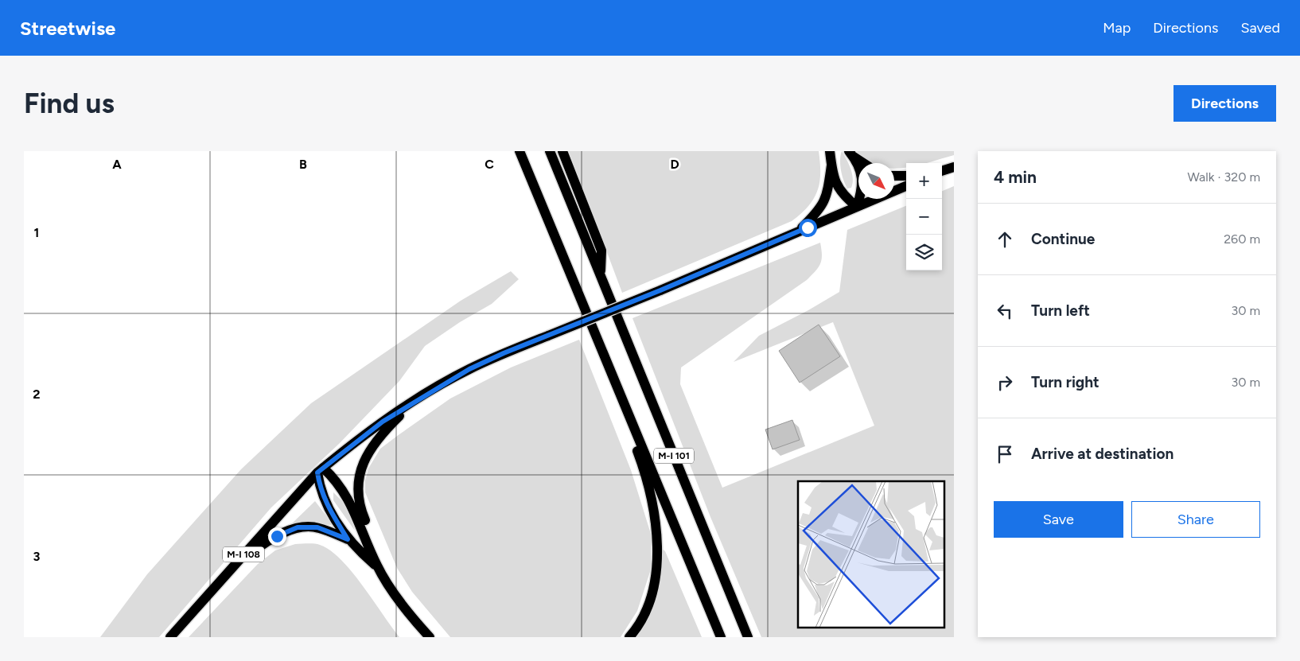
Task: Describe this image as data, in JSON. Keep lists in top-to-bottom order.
{
  "streets": {
    "main road": ["M-I 101", "M-I 108"]
  },
  "north": "bottom right",
  "page": {
    "header": "Streetwise",
    "nav": ["Map", "Directions", "Saved"],
    "buttons": [
      "Directions",
      ["Save", "Share"]
    ],
    "title": "Find us",
    "heading": ["4 min", "Walk · 320 m"],
    "map_buttons": ["+", "−"],
    "list": [
      ["Continue", "260 m"],
      ["Turn left", "30 m"],
      ["Turn right", "30 m"],
      "Arrive at destination"
    ]
  },
  "grid": {
    "columns": [
      "A",
      "B",
      "C",
      "D"
    ],
    "rows": ["1", "2", "3"]
  }
}
